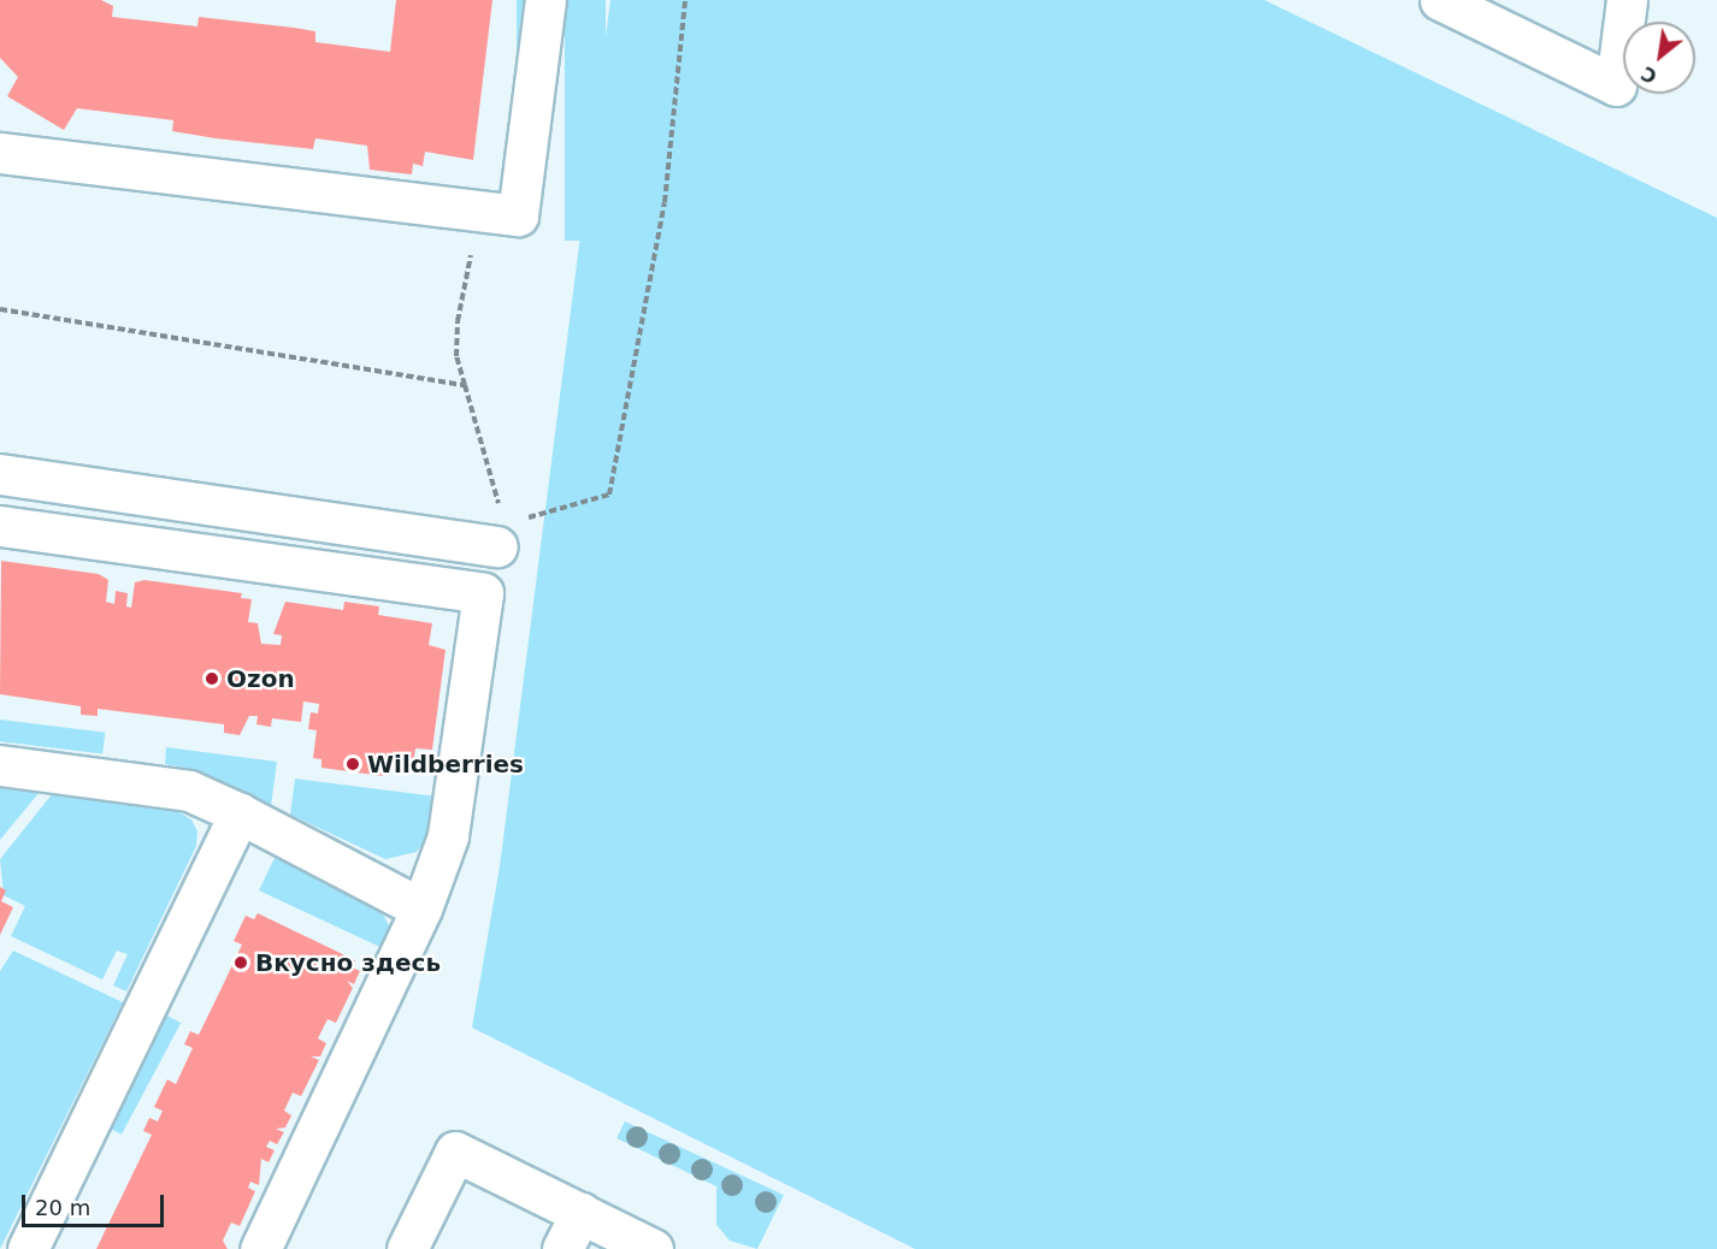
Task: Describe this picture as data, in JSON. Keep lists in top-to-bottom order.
{
  "places": ["Ozon", "Wildberries", "Вкусно здесь"],
  "scale_bar": "20 m",
  "north": "bottom left"
}
